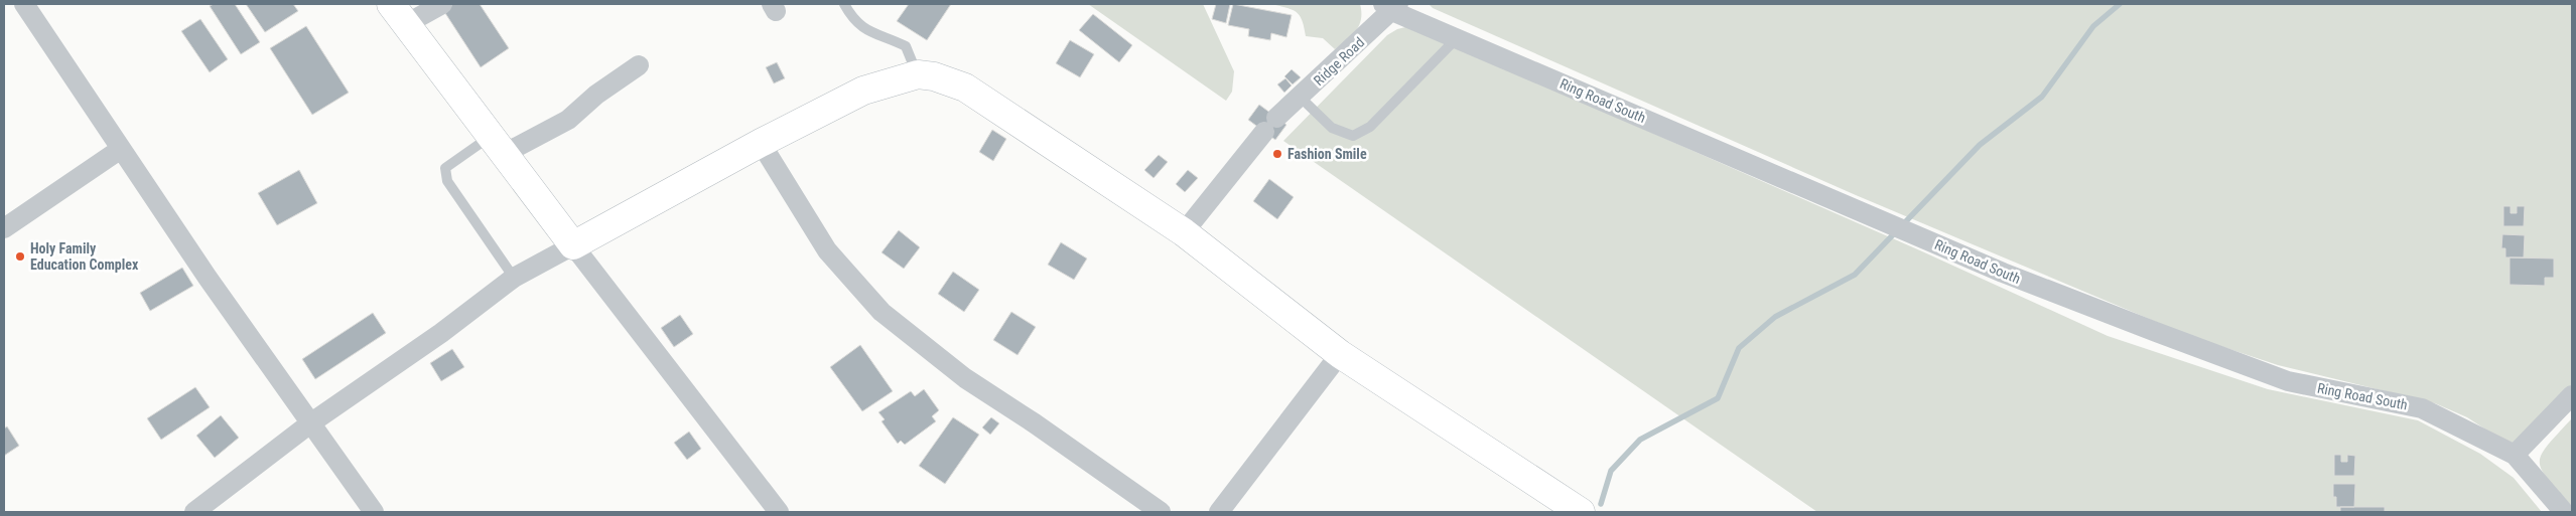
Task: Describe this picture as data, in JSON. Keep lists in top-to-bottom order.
{
  "streets": {
    "street": ["Ridge Road", "Ring Road South"]
  },
  "crossings": [
    ["Ridge Road", "Ring Road South"]
  ],
  "places": ["Fashion Smile", "Holy Family Education Complex"]
}
